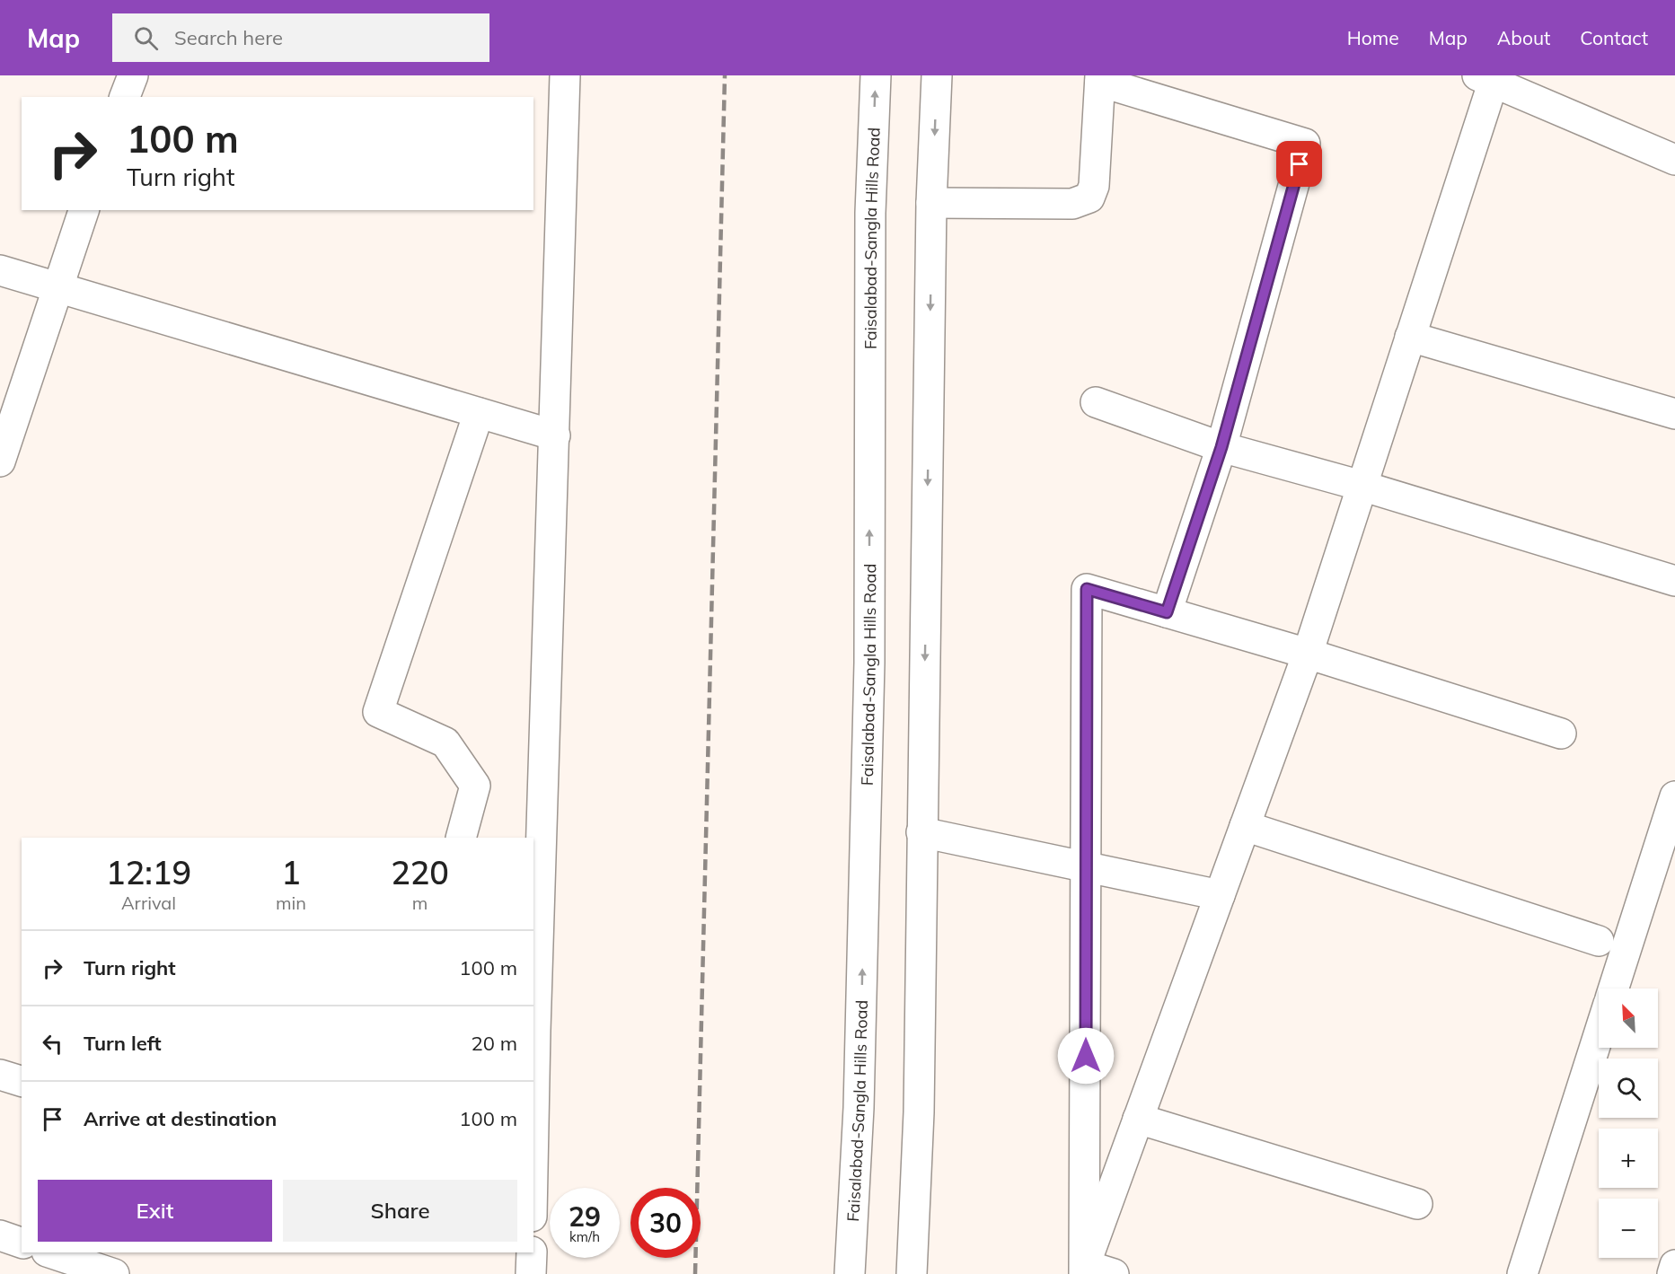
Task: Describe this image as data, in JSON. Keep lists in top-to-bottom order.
{
  "streets": {
    "street": ["Faisalabad-Sangla Hills Road"]
  },
  "north": "top left",
  "page": {
    "header": "Map",
    "search": "Search here",
    "nav": [
      "Home",
      "Map",
      "About",
      "Contact"
    ],
    "turn": ["100 m", "Turn right"],
    "eta": [
      "12:19",
      "Arrival",
      "1",
      "min",
      "220",
      "m"
    ],
    "list": [
      {
        "name": "Turn right",
        "value": "100 m"
      },
      {
        "name": "Turn left",
        "value": "20 m"
      },
      {
        "name": "Arrive at destination",
        "value": "100 m"
      }
    ],
    "map_buttons": ["+", "−"],
    "buttons": ["Exit", "Share"],
    "speed": "29 km/h",
    "limit": "30"
  }
}
